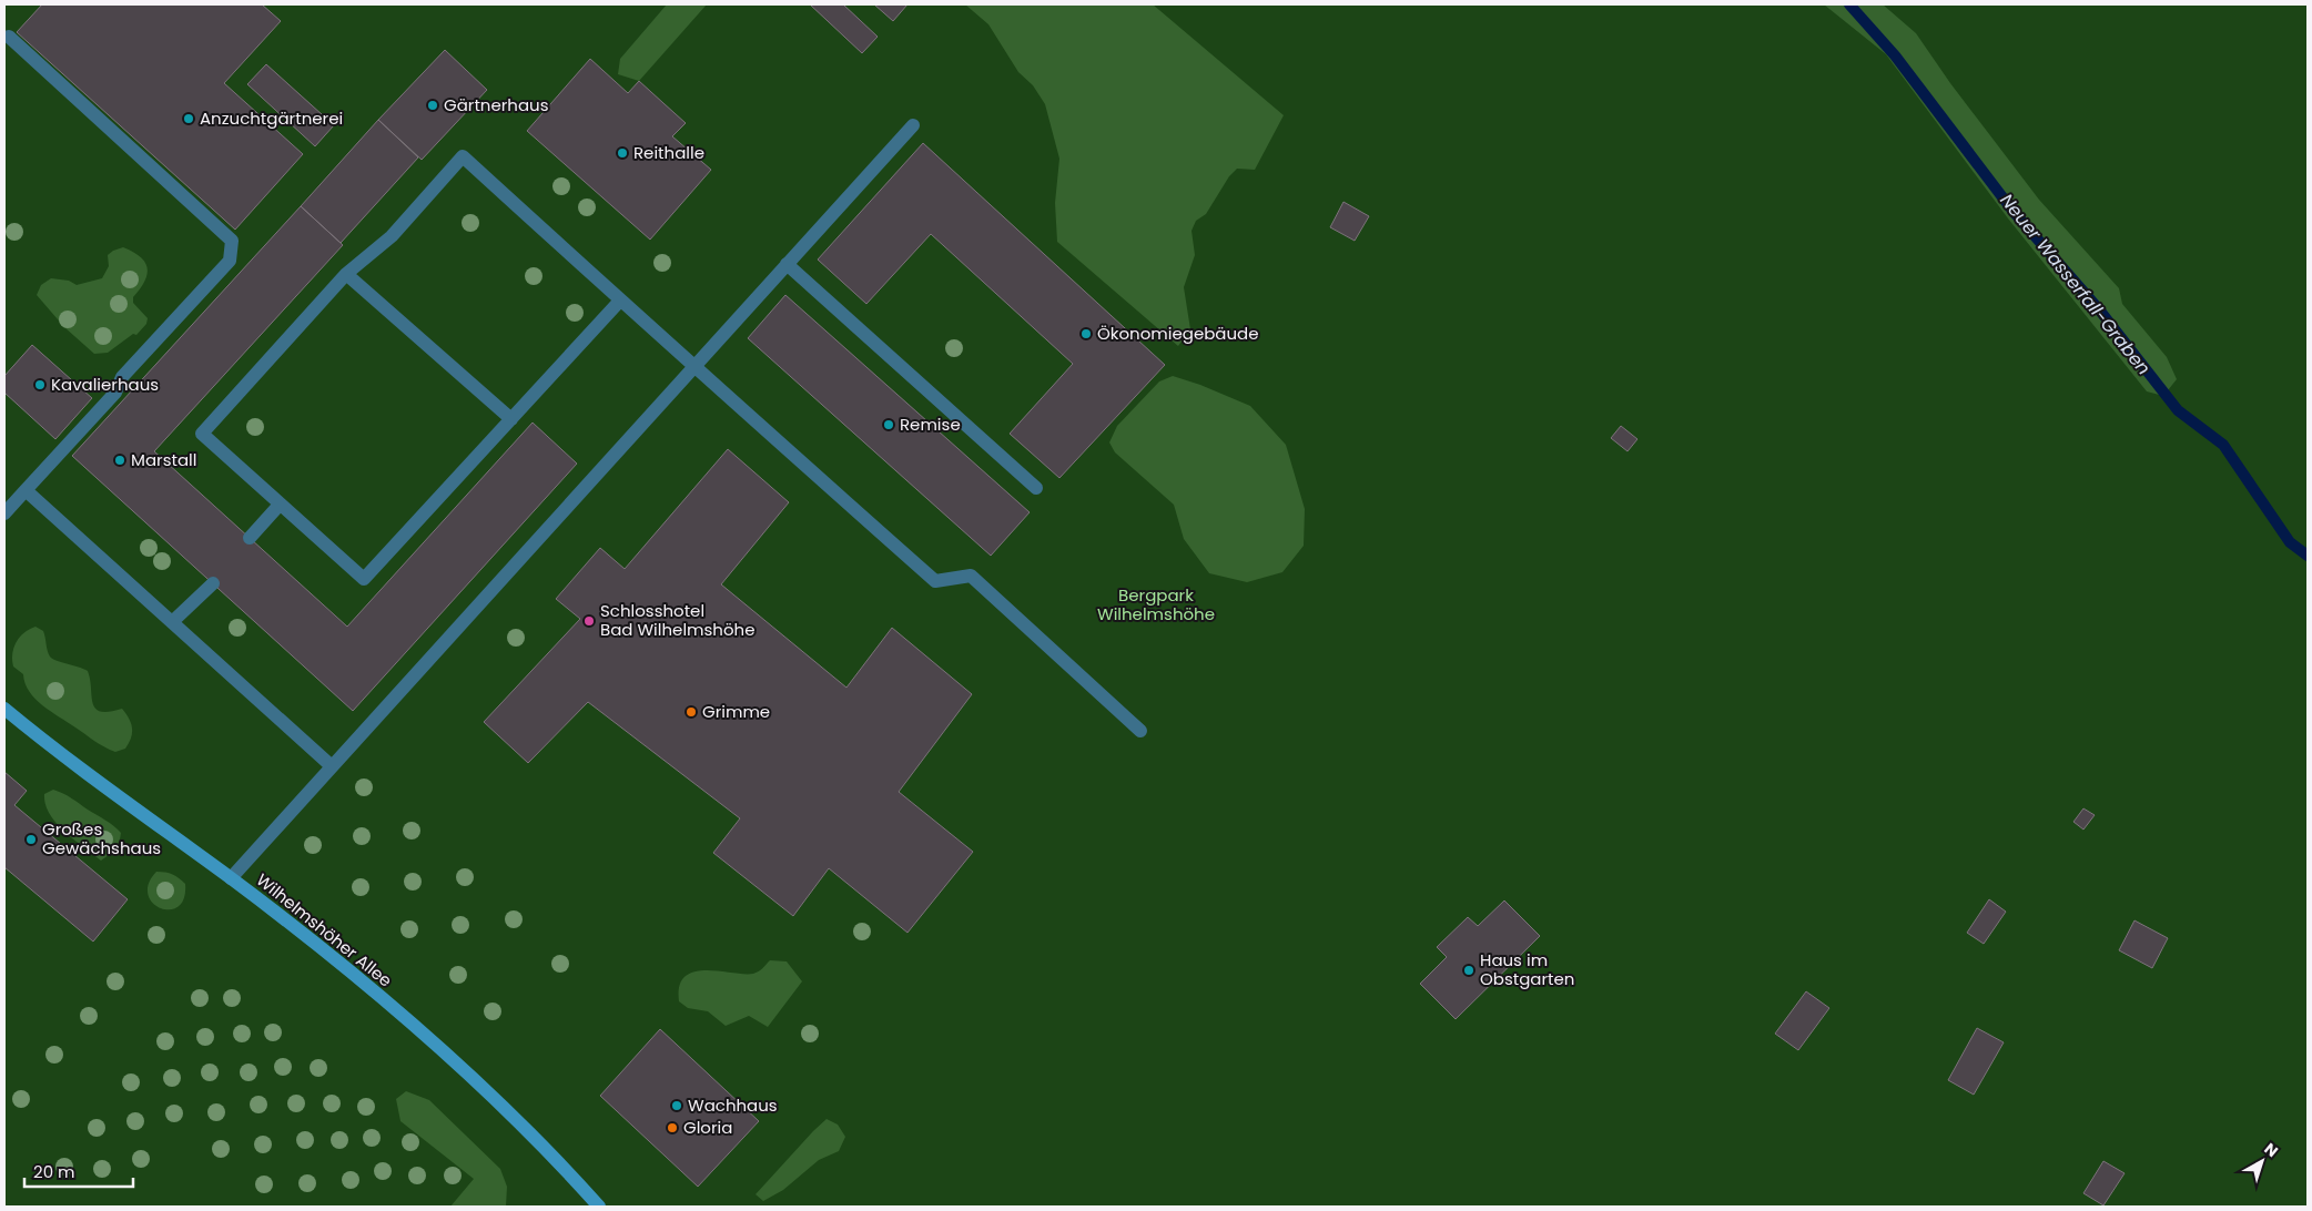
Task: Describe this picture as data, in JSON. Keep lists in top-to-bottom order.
{
  "streets": {
    "main road": ["Wilhelmshöher Allee"]
  },
  "water": ["Neuer Wasserfall-Graben"],
  "parks": ["Bergpark Wilhelmshöhe"],
  "places": [
    "Gärtnerhaus",
    "Anzuchtgärtnerei",
    "Reithalle",
    "Ökonomiegebäude",
    "Kavalierhaus",
    "Remise",
    "Marstall",
    "Schlosshotel Bad Wilhelmshöhe",
    "Grimme",
    "Großes Gewächshaus",
    "Haus im Obstgarten",
    "Wachhaus",
    "Gloria"
  ],
  "scale_bar": "20 m",
  "north": "top right"
}
